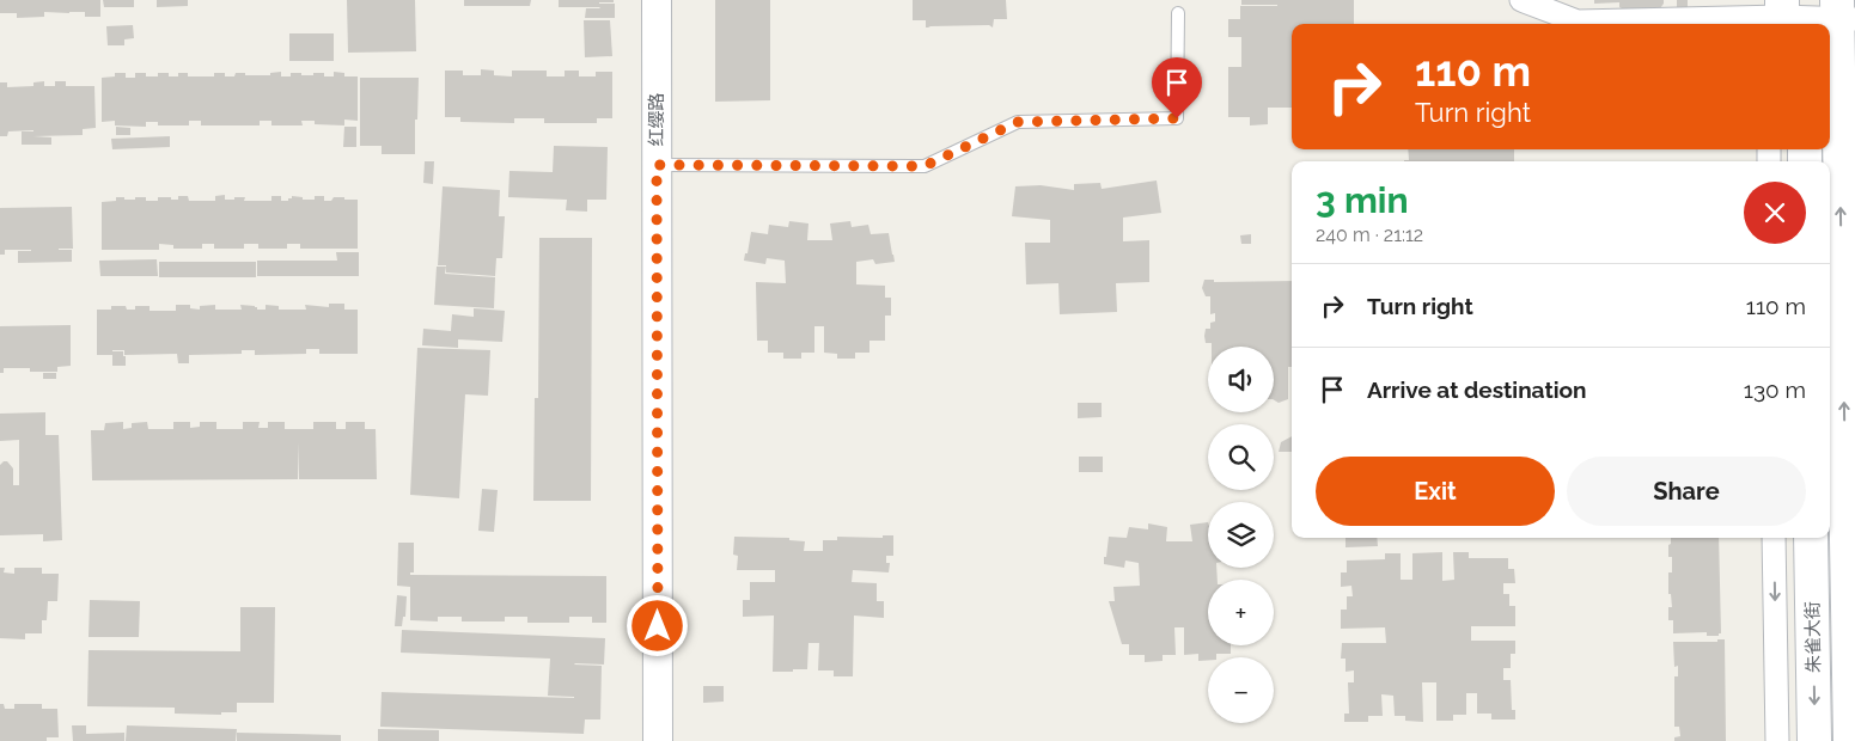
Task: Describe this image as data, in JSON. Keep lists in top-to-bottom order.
{
  "streets": {
    "main road": ["朱雀大街"],
    "street": ["红缨路"]
  },
  "page": {
    "turn": ["110 m", "Turn right"],
    "heading": ["3 min", "240 m · 21:12"],
    "list": [
      {
        "name": "Turn right",
        "value": "110 m"
      },
      {
        "name": "Arrive at destination",
        "value": "130 m"
      }
    ],
    "map_buttons": ["+", "−"],
    "buttons": ["Exit", "Share"]
  }
}
